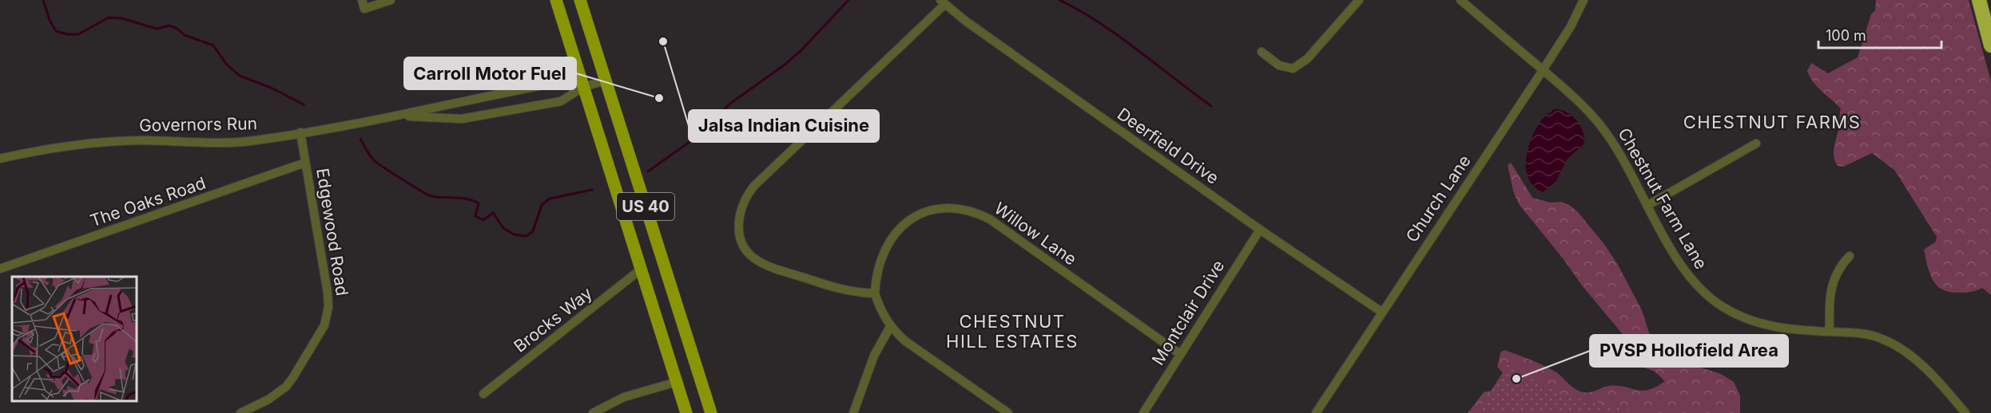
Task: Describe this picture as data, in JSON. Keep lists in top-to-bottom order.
{
  "streets": {
    "main road": ["US 40"],
    "street": [
      "Governors Run",
      "Deerfield Drive",
      "Church Lane",
      "Chestnut Farm Lane",
      "The Oaks Road",
      "Edgewood Road",
      "Willow Lane",
      "Montclair Drive",
      "Brocks Way"
    ]
  },
  "crossings": [
    ["Governors Run", "US 40"],
    ["Governors Run", "Edgewood Road"],
    ["Deerfield Drive", "Church Lane"],
    ["Deerfield Drive", "Montclair Drive"],
    ["Church Lane", "Chestnut Farm Lane"],
    ["The Oaks Road", "Edgewood Road"],
    ["US 40", "Brocks Way"],
    ["Willow Lane", "Montclair Drive"]
  ],
  "districts": ["CHESTNUT FARMS", "CHESTNUT HILL ESTATES"],
  "places": ["Jalsa Indian Cuisine", "Carroll Motor Fuel", "PVSP Hollofield Area"],
  "scale_bar": "100 m"
}
